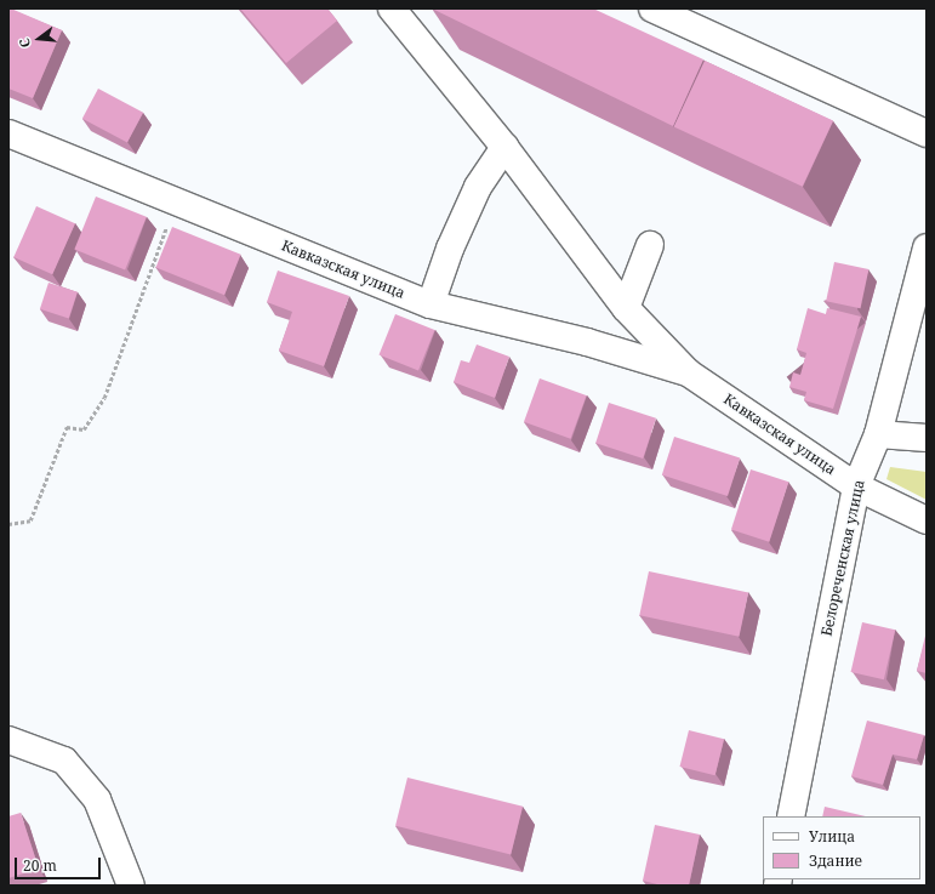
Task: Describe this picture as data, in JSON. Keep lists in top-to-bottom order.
{
  "streets": {
    "street": ["Кавказская улица", "Белореченская улица"]
  },
  "crossings": [
    ["Кавказская улица", "Белореченская улица"]
  ],
  "legend": ["Улица", "Здание"],
  "scale_bar": "20 m",
  "north": "left"
}
